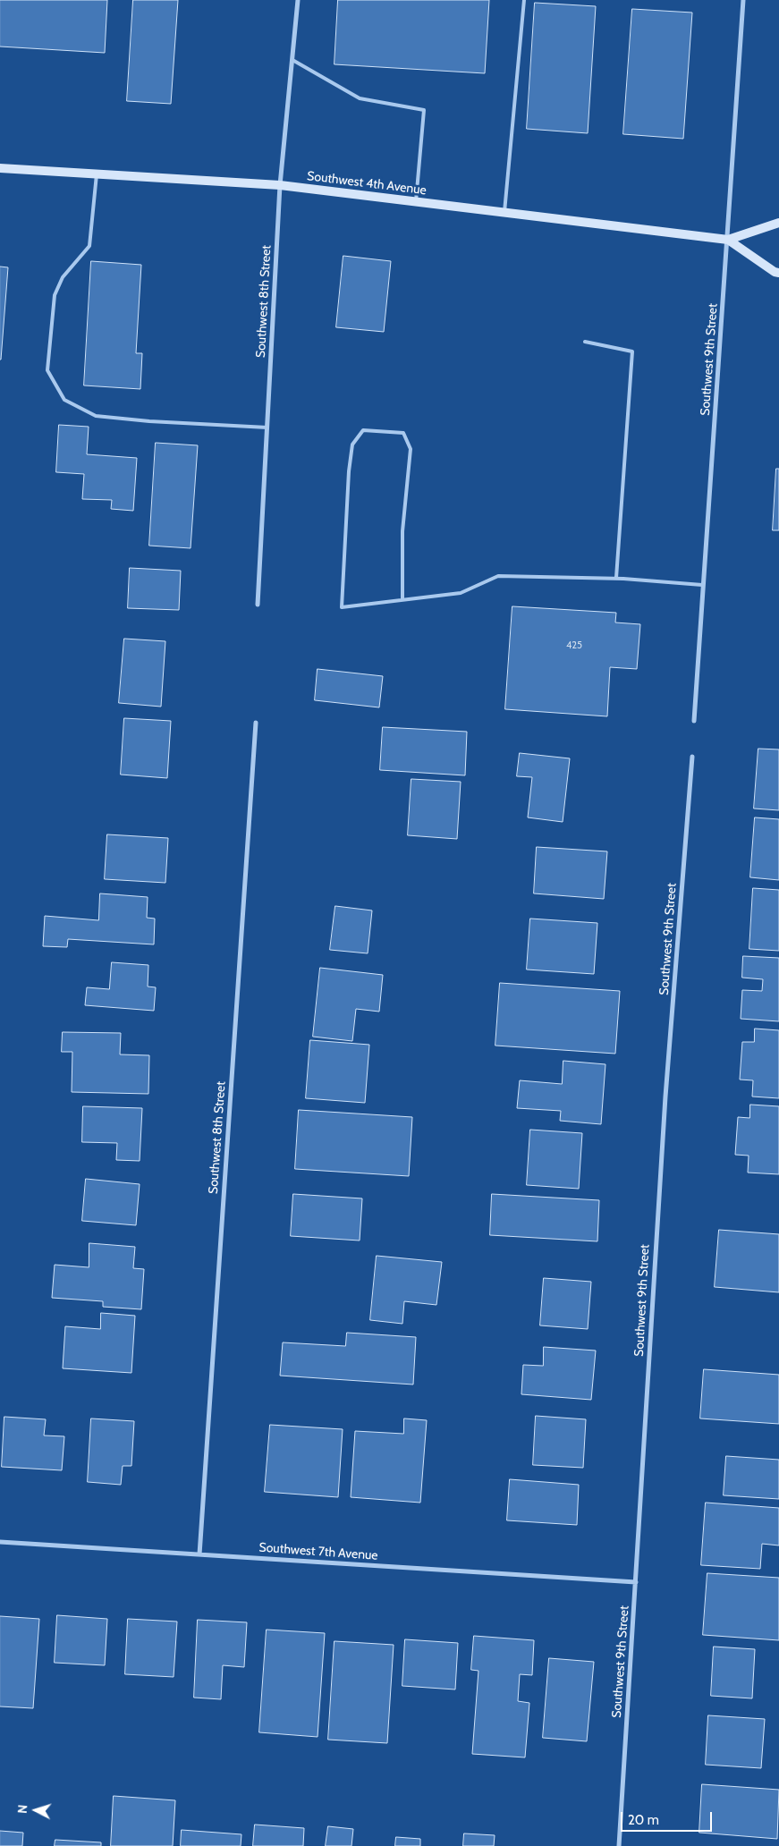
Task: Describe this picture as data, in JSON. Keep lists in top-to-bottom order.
{
  "streets": {
    "main road": ["Southwest 4th Avenue"],
    "street": ["Southwest 8th Street", "Southwest 9th Street", "Southwest 7th Avenue"]
  },
  "crossings": [
    ["Southwest 4th Avenue", "Southwest 8th Street"],
    ["Southwest 4th Avenue", "Southwest 9th Street"],
    ["Southwest 8th Street", "Southwest 7th Avenue"],
    ["Southwest 9th Street", "Southwest 7th Avenue"]
  ],
  "house_numbers": ["425"],
  "scale_bar": "20 m",
  "north": "left"
}
